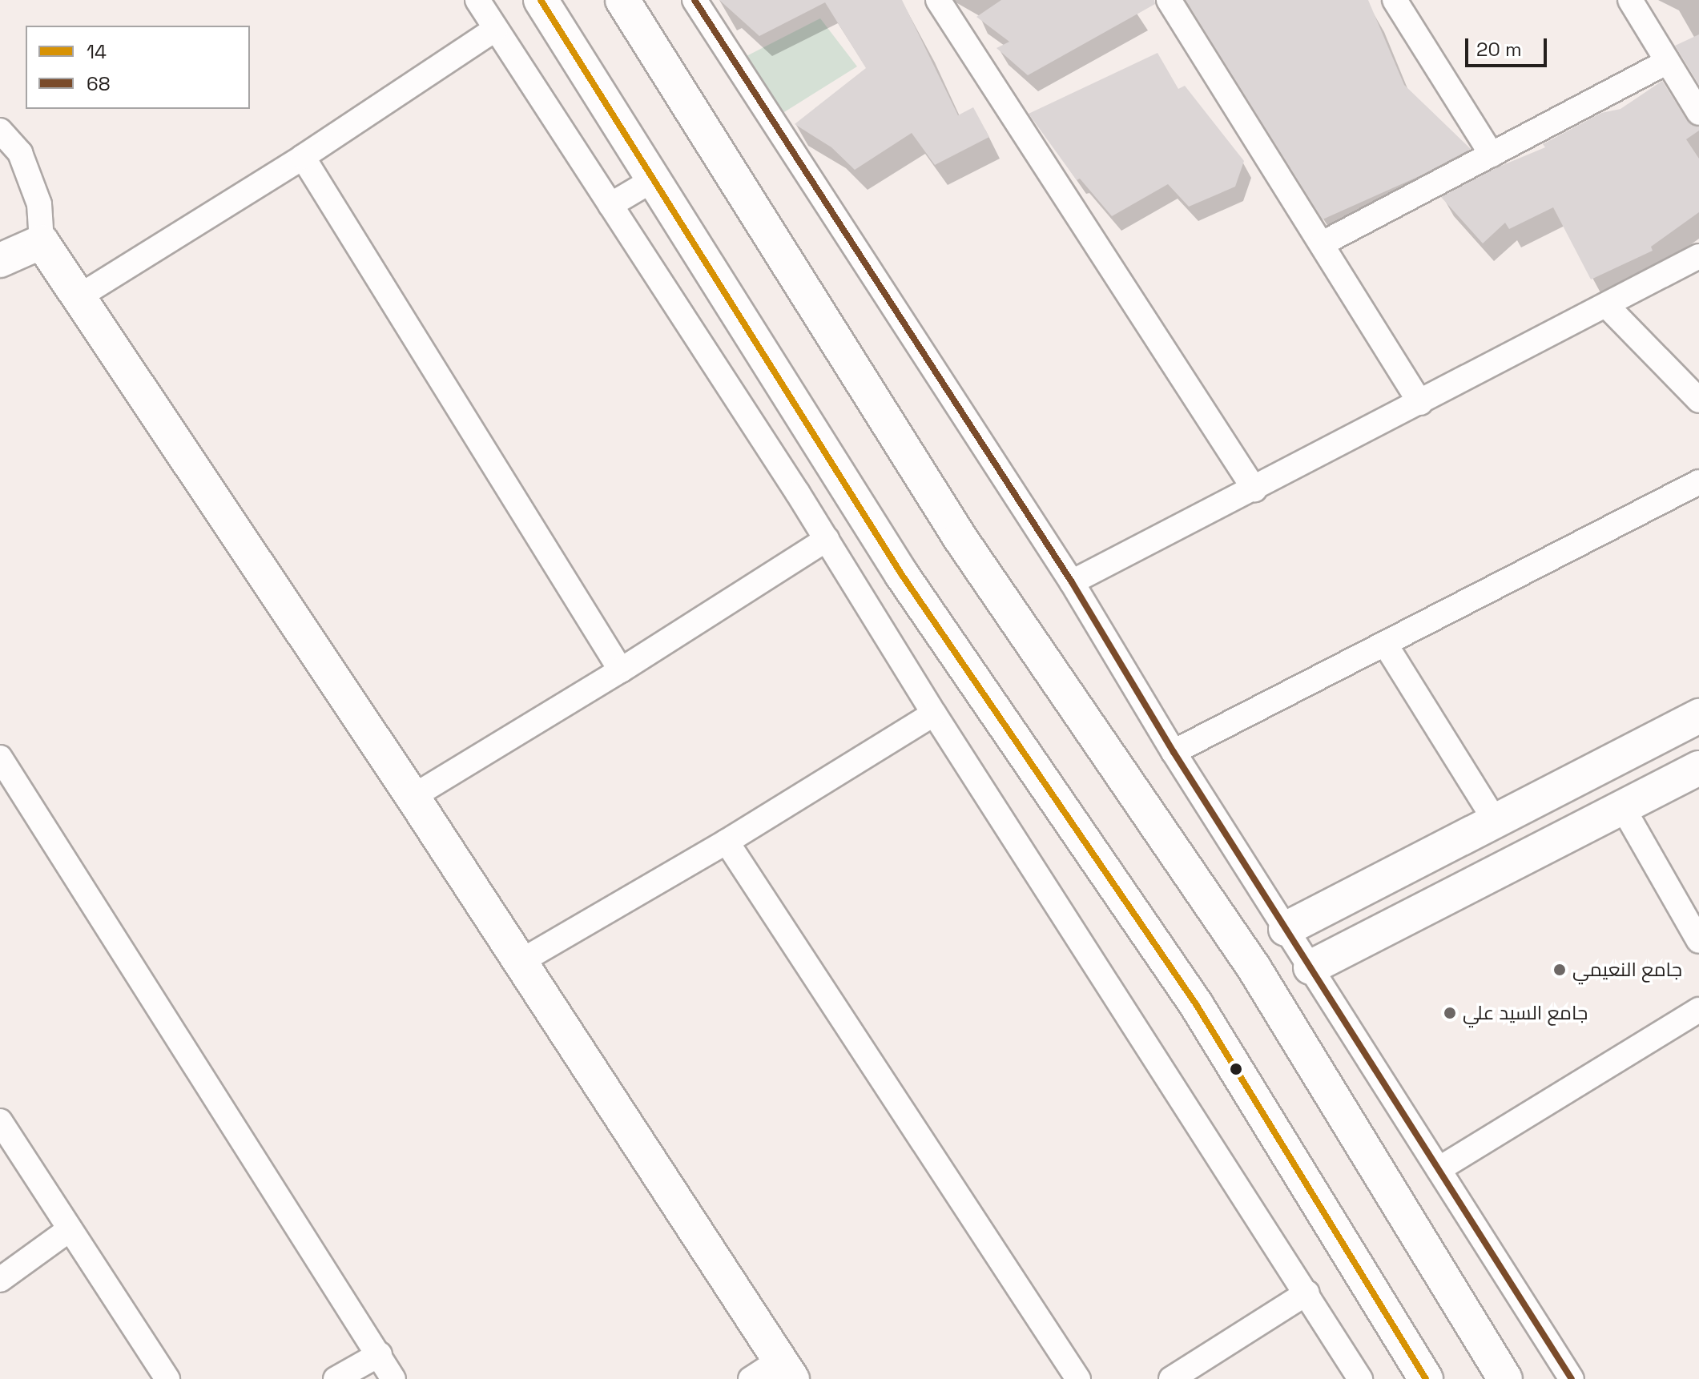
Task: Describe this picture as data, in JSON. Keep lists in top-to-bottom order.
{
  "places": ["جامع النعيمي", "جامع السيد علي"],
  "lines": ["transit line 14", "transit line 68"],
  "legend": ["14", "68"],
  "scale_bar": "20 m"
}
